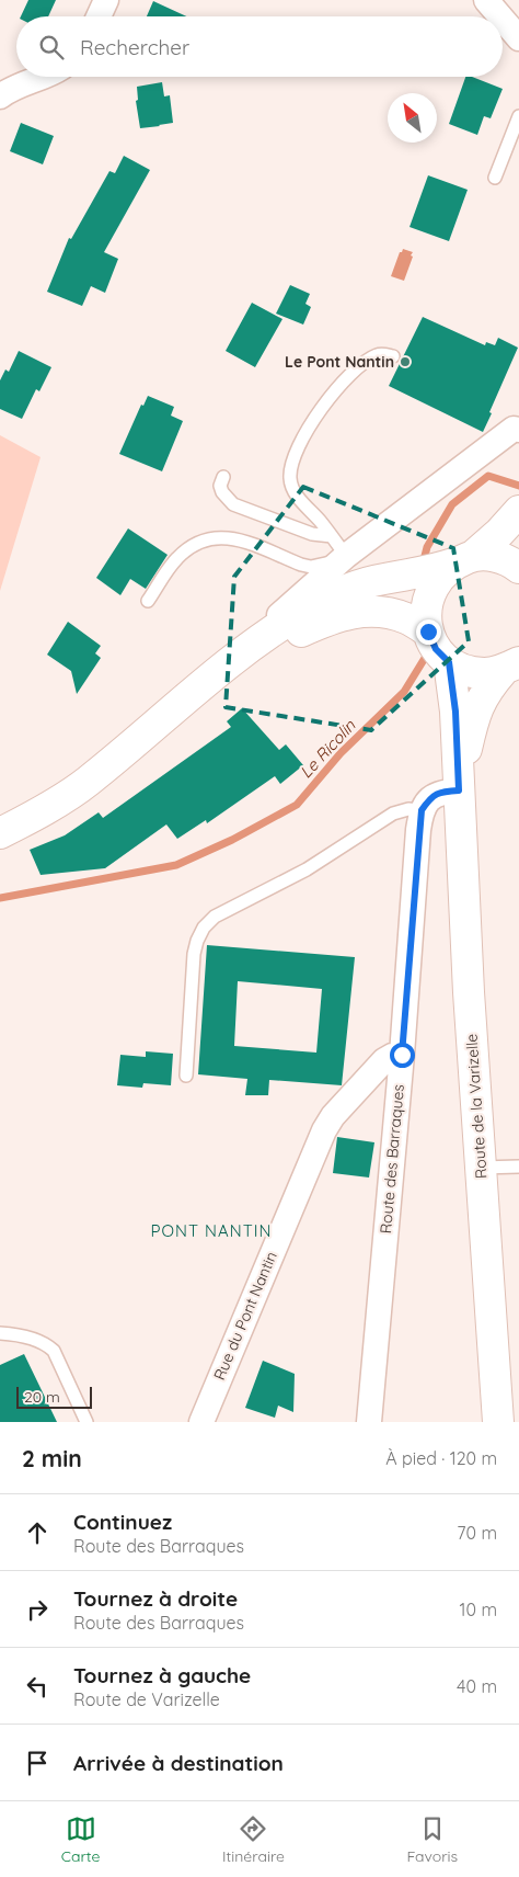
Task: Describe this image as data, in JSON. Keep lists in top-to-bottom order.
{
  "streets": {
    "main road": ["Route de la Varizelle"],
    "street": ["Route des Barraques", "Rue du Pont Nantin"]
  },
  "crossings": [
    ["Route des Barraques", "Rue du Pont Nantin"]
  ],
  "districts": ["PONT NANTIN"],
  "water": ["Le Ricolin"],
  "places": ["Le Pont Nantin"],
  "scale_bar": "20 m",
  "north": "top left",
  "page": {
    "search": "Rechercher",
    "scale": "20 m",
    "heading": ["2 min", "À pied · 120 m"],
    "list": [
      ["Continuez", "Route des Barraques", "70 m"],
      ["Tournez à droite", "Route des Barraques", "10 m"],
      ["Tournez à gauche", "Route de Varizelle", "40 m"],
      "Arrivée à destination"
    ],
    "nav": ["Carte", "Itinéraire", "Favoris"]
  }
}
